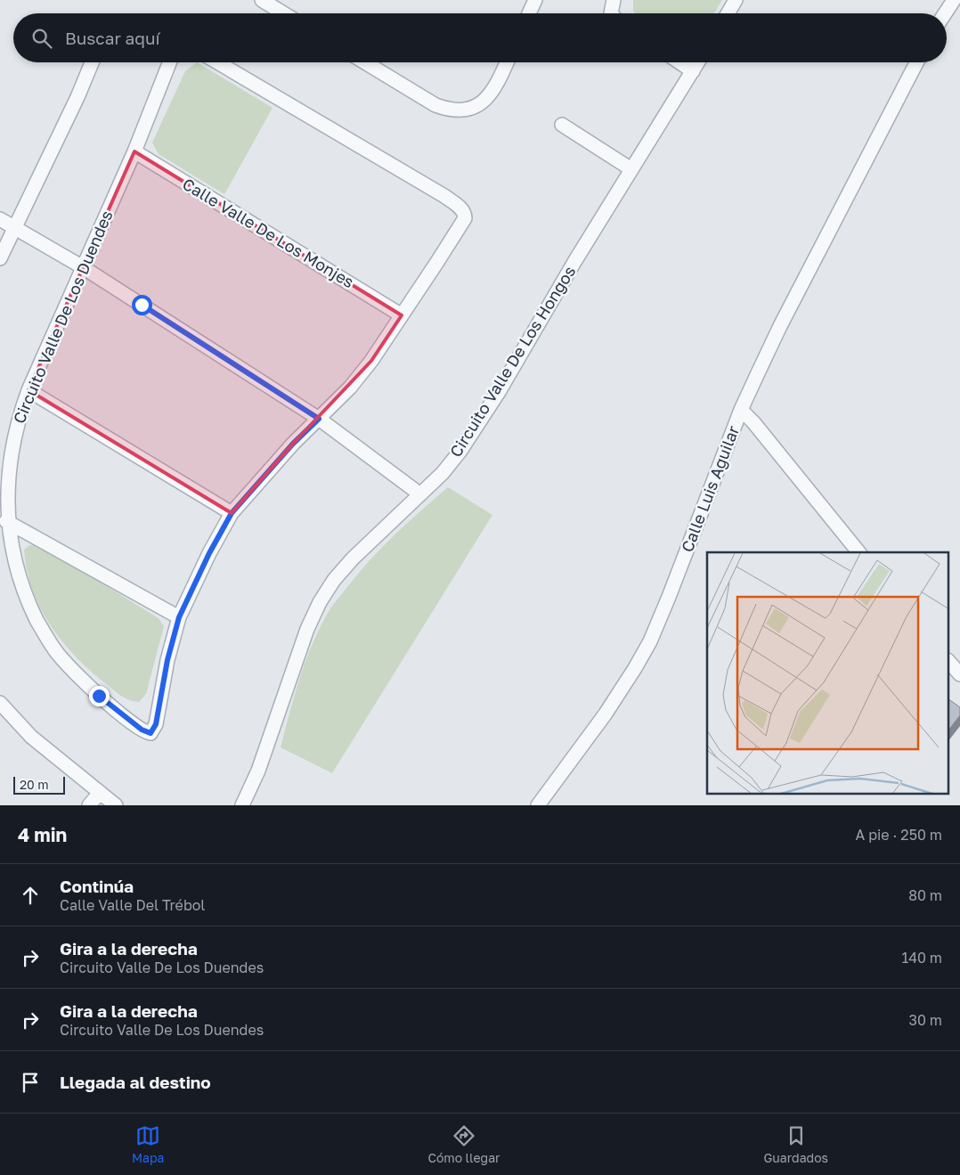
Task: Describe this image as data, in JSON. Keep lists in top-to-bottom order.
{
  "streets": {
    "street": [
      "Calle Valle De Los Monjes",
      "Circuito Valle De Los Duendes",
      "Circuito Valle De Los Hongos",
      "Calle Luis Aguilar"
    ]
  },
  "crossings": [
    ["Calle Valle De Los Monjes", "Circuito Valle De Los Duendes"]
  ],
  "scale_bar": "20 m",
  "page": {
    "search": "Buscar aquí",
    "scale": "20 m",
    "heading": ["4 min", "A pie · 250 m"],
    "list": [
      ["Continúa", "Calle Valle Del Trébol", "80 m"],
      ["Gira a la derecha", "Circuito Valle De Los Duendes", "140 m"],
      ["Gira a la derecha", "Circuito Valle De Los Duendes", "30 m"],
      "Llegada al destino"
    ],
    "nav": ["Mapa", "Cómo llegar", "Guardados"]
  }
}
